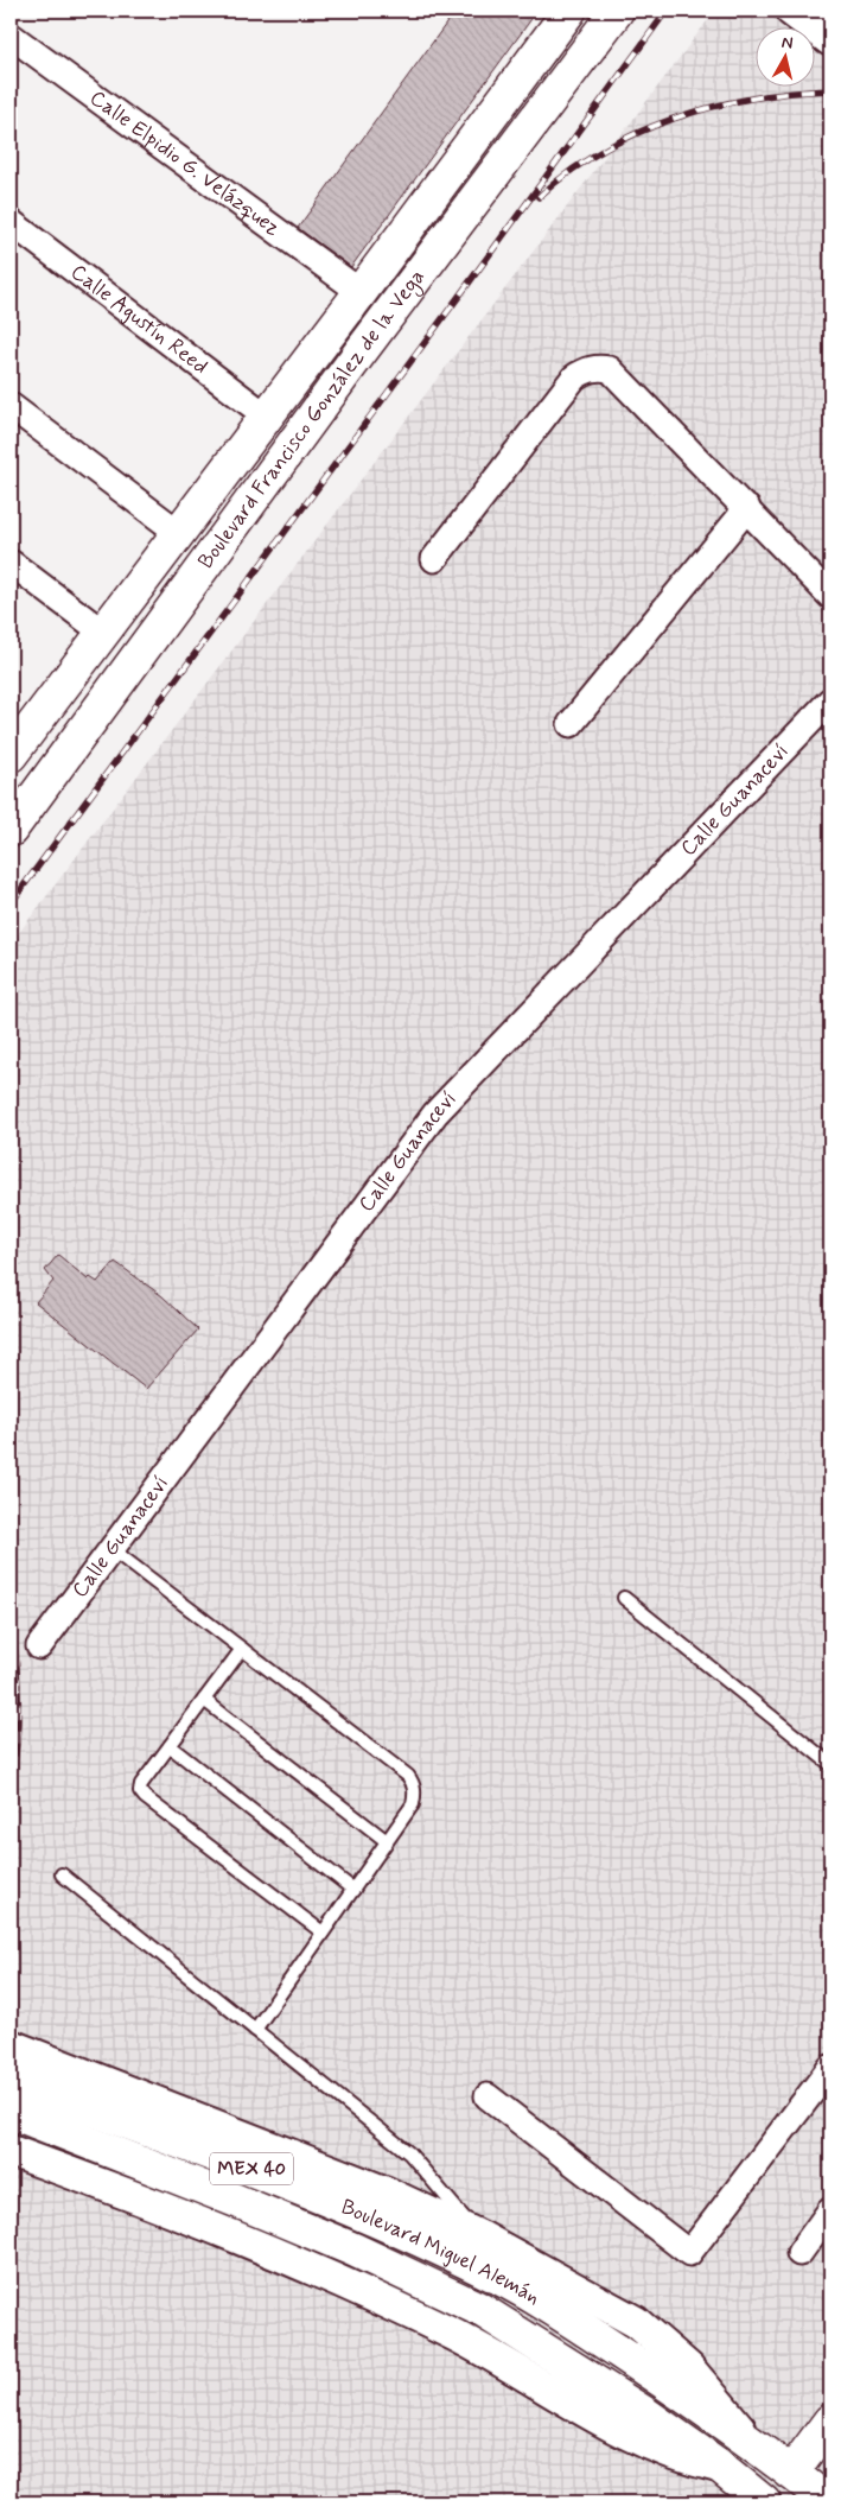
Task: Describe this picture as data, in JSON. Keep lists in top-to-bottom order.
{
  "streets": {
    "main road": ["Boulevard Francisco González de la Vega", "MEX 40", "Boulevard Miguel Alemán"],
    "street": ["Calle Elpidio G. Velázquez", "Calle Agustín Reed", "Calle Guanaceví"]
  },
  "crossings": [
    ["Calle Elpidio G. Velázquez", "Boulevard Francisco González de la Vega"],
    ["Calle Agustín Reed", "Boulevard Francisco González de la Vega"]
  ],
  "north": "top"
}
